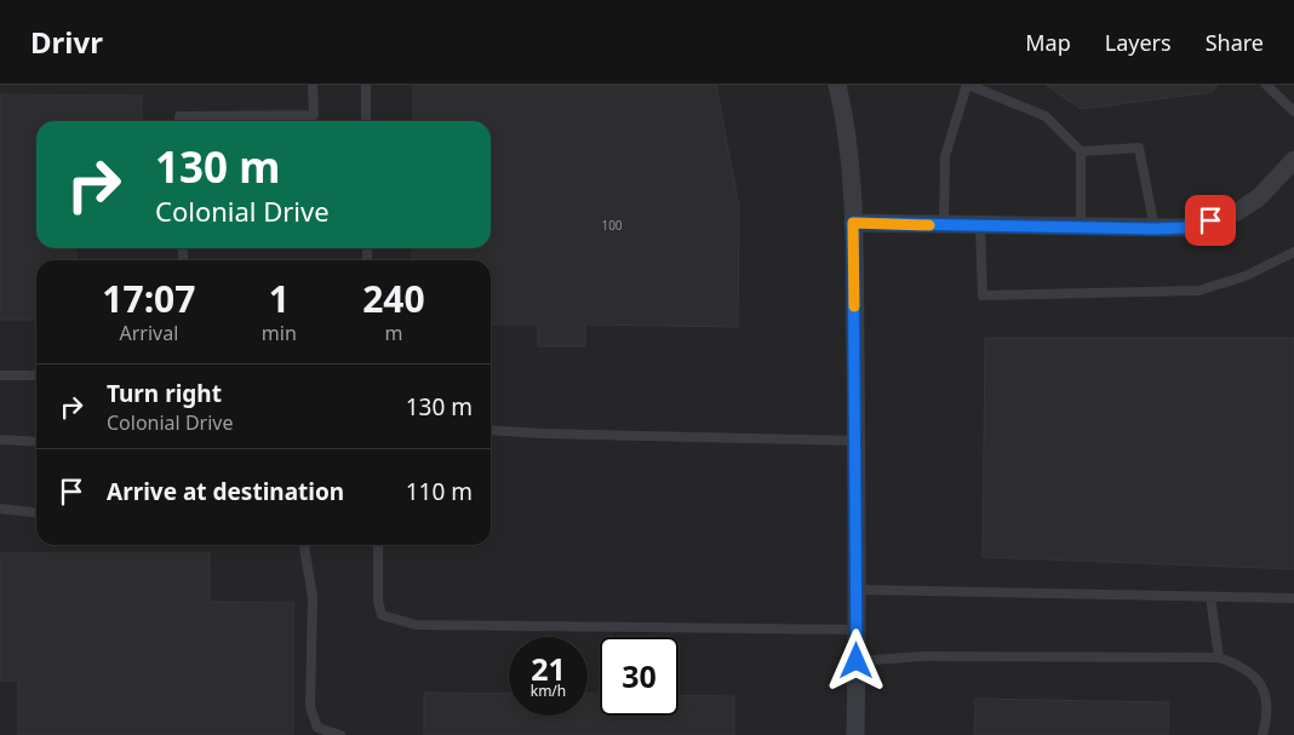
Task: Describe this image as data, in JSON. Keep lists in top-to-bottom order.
{
  "house_numbers": ["100"],
  "page": {
    "header": "Drivr",
    "nav": ["Map", "Layers", "Share"],
    "turn": ["130 m", "Colonial Drive"],
    "eta": [
      "17:07",
      "Arrival",
      "1",
      "min",
      "240",
      "m"
    ],
    "list": [
      {
        "name": "Turn right",
        "note": "Colonial Drive",
        "value": "130 m"
      },
      {
        "name": "Arrive at destination",
        "value": "110 m"
      }
    ],
    "speed": "21 km/h",
    "limit": "30"
  }
}
